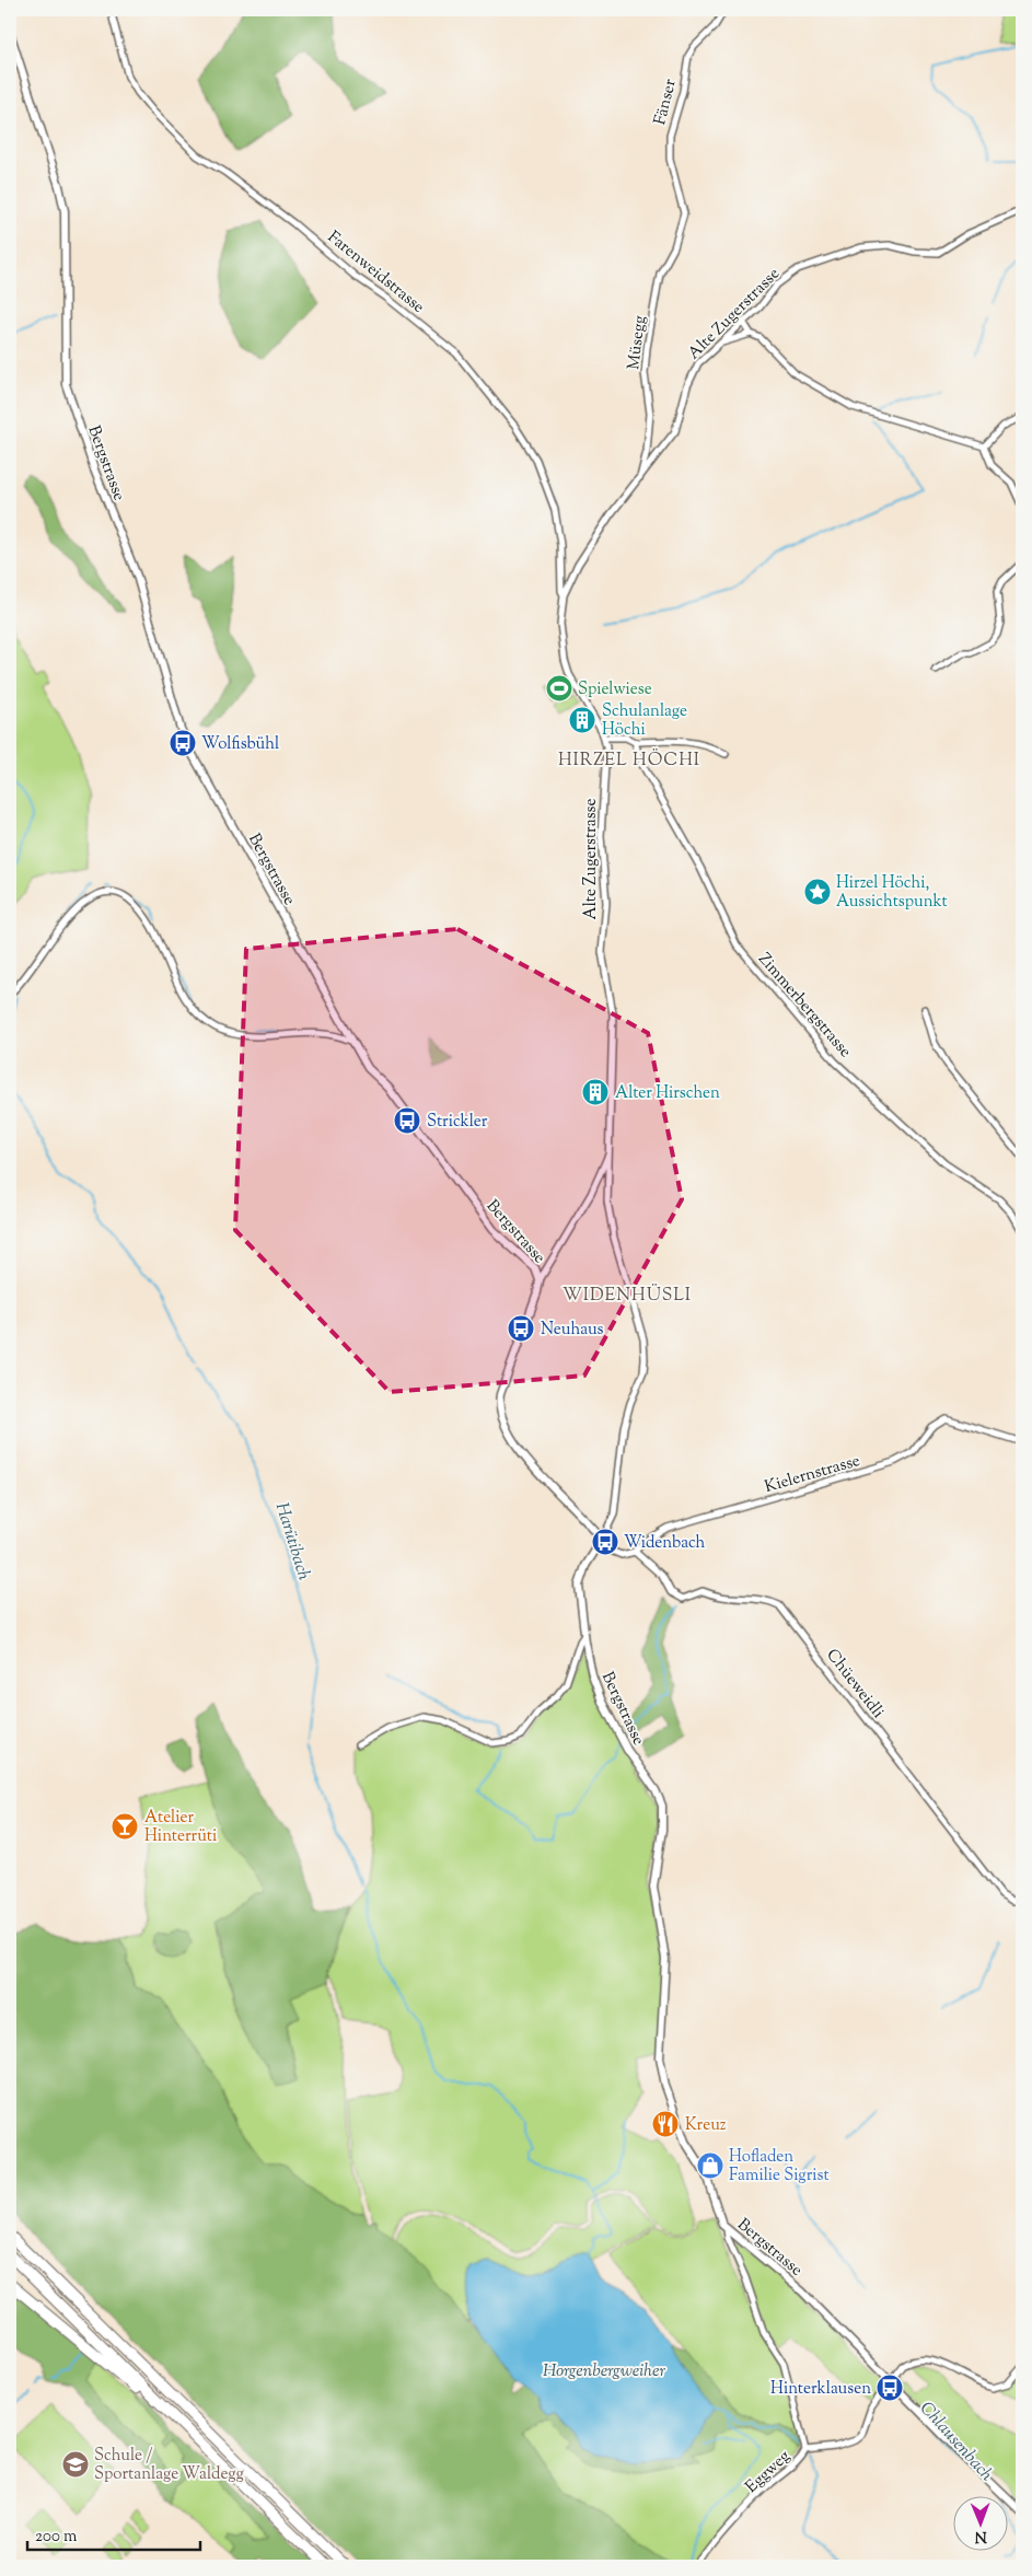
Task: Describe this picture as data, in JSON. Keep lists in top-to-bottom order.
{
  "streets": {
    "street": [
      "Fänser",
      "Farenweidstrasse",
      "Alte Zugerstrasse",
      "Müsegg",
      "Bergstrasse",
      "Zimmerbergstrasse",
      "Kielernstrasse",
      "Chüeweidli",
      "Eggweg"
    ]
  },
  "crossings": [
    ["Fänser", "Müsegg"],
    ["Farenweidstrasse", "Alte Zugerstrasse"],
    ["Alte Zugerstrasse", "Müsegg"],
    ["Alte Zugerstrasse", "Bergstrasse"],
    ["Bergstrasse", "Eggweg"],
    ["Kielernstrasse", "Chüeweidli"]
  ],
  "districts": ["HIRZEL HÖCHI", "WIDENHÜSLI"],
  "water": ["Harütibach", "Horgenbergweiher", "Chlausenbach"],
  "places": {
    "sports": ["Spielwiese"],
    "building": ["Schulanlage Höchi", "Alter Hirschen"],
    "bus stop": [
      "Wolfisbühl",
      "Strickler",
      "Neuhaus",
      "Widenbach",
      "Hinterklausen"
    ],
    "place": ["Hirzel Höchi, Aussichtspunkt"],
    "bar": ["Atelier Hinterrüti"],
    "restaurant": ["Kreuz"],
    "shop": ["Hofladen Familie Sigrist"],
    "school or university": ["Schule / Sportanlage Waldegg"]
  },
  "scale_bar": "200 m",
  "north": "bottom"
}
